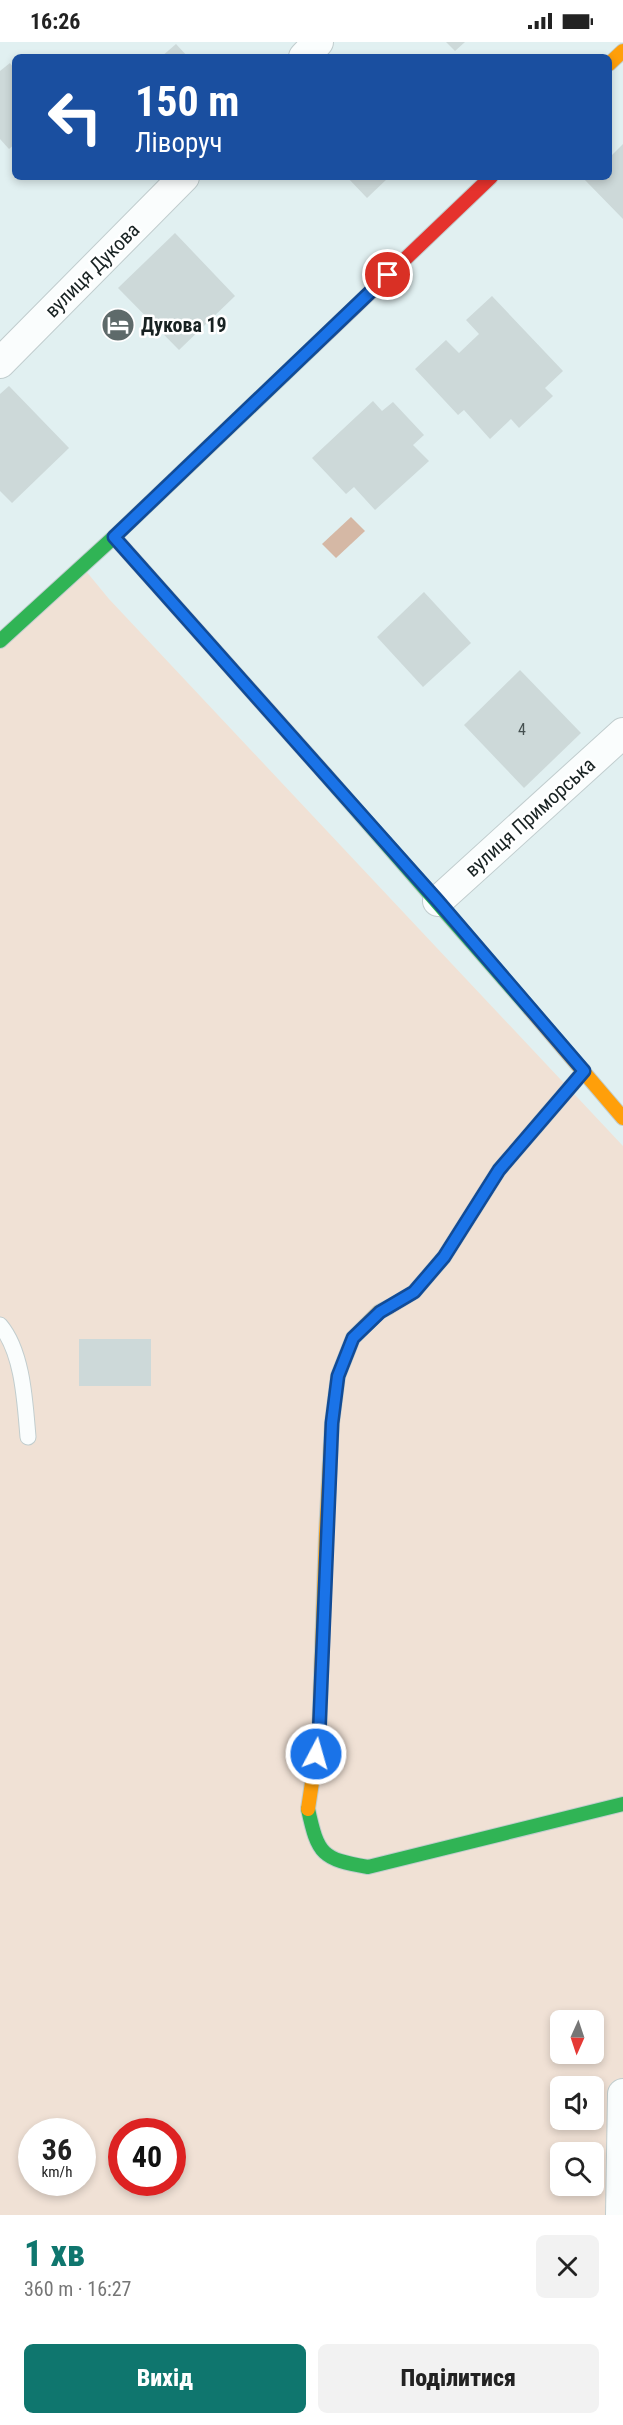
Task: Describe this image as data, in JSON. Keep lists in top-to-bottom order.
{
  "streets": {
    "street": ["вулиця Дукова", "вулиця Приморська"]
  },
  "places": {
    "hotel": ["Дукова 19"]
  },
  "house_numbers": ["4"],
  "north": "bottom",
  "page": {
    "status": "16:26",
    "turn": ["150 m", "Ліворуч"],
    "speed": "36 km/h",
    "limit": "40",
    "heading": ["1 хв", "360 m · 16:27"],
    "buttons": ["Вихід", "Поділитися"]
  }
}
